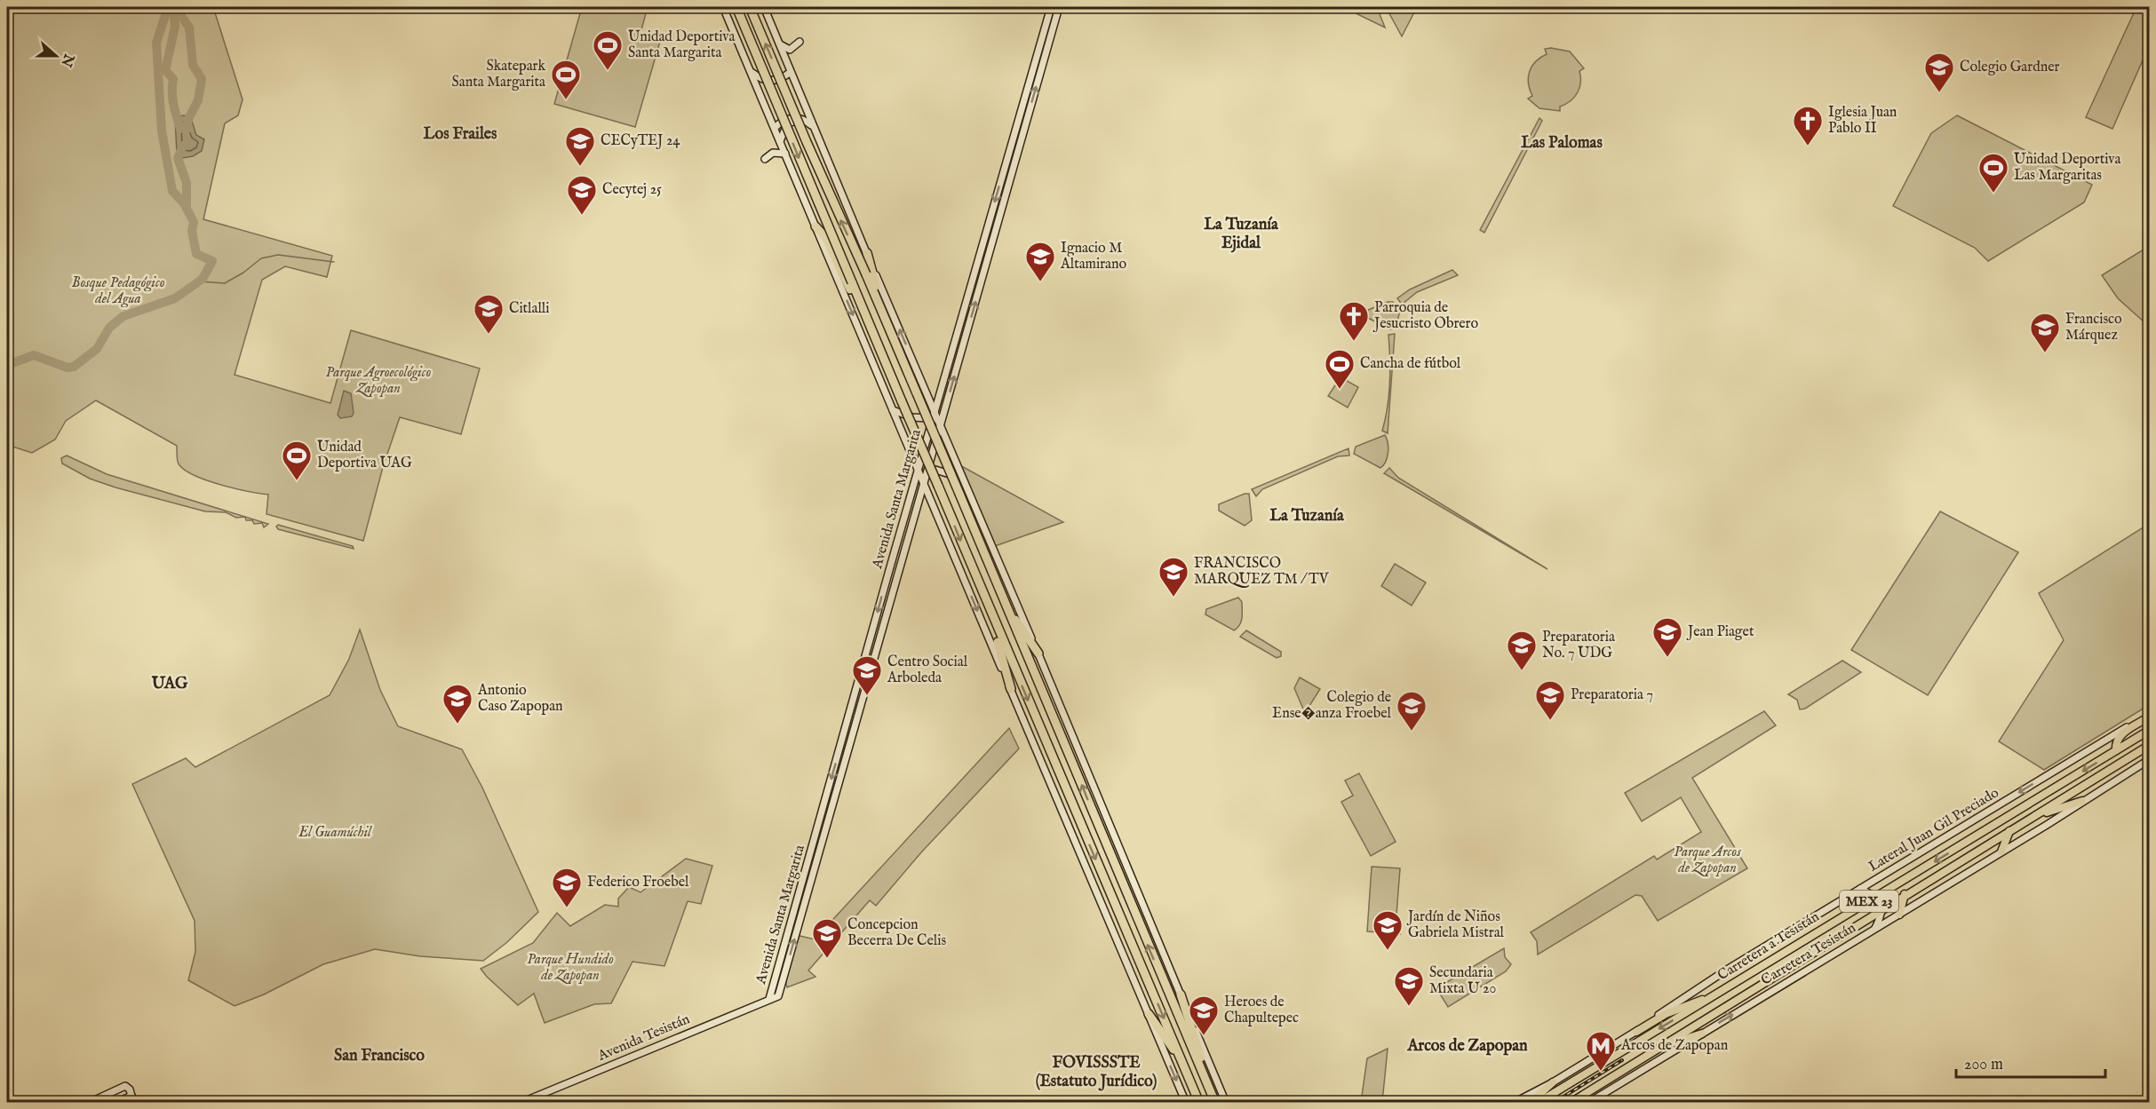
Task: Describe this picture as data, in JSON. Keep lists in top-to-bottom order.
{
  "streets": {
    "main road": [
      "Avenida Santa Margarita",
      "Lateral Juan Gil Preciado",
      "MEX 23",
      "Carretera a Tesistán",
      "Carretera Tesistán",
      "Avenida Tesistán"
    ]
  },
  "crossings": [
    ["Avenida Santa Margarita", "Avenida Tesistán"]
  ],
  "one_way": ["Lateral Juan Gil Preciado"],
  "districts": [
    "Los Frailes",
    "Las Palomas",
    "La Tuzanía Ejidal",
    "La Tuzanía",
    "UAG",
    "Arcos de Zapopan",
    "San Francisco",
    "FOVISSSTE (Estatuto Jurídico)"
  ],
  "parks": [
    "Bosque Pedagógico del Agua",
    "Parque Agroecológico Zapopan",
    "El Guamúchil",
    "Parque Arcos de Zapopan",
    "Parque Hundido de Zapopan"
  ],
  "places": {
    "sports": [
      "Unidad Deportiva Santa Margarita",
      "Skatepark Santa Margarita",
      "Unidad Deportiva Las Margaritas",
      "Cancha de fútbol",
      "Unidad Deportiva UAG"
    ],
    "school or university": [
      "Colegio Gardner",
      "CECyTEJ 24",
      "Cecytej 25",
      "Ignacio M Altamirano",
      "Citlalli",
      "Francisco Márquez",
      "FRANCISCO MARQUEZ TM / TV",
      "Jean Piaget",
      "Preparatoria No. 7 UDG",
      "Centro Social Arboleda",
      "Preparatoria 7",
      "Antonio Caso Zapopan",
      "Colegio de Ense�anza Froebel",
      "Federico Froebel",
      "Jardín de Niños Gabriela Mistral",
      "Concepcion Becerra De Celis",
      "Secundaria Mixta U 20",
      "Heroes de Chapultepec"
    ],
    "church": ["Iglesia Juan Pablo II", "Parroquia de Jesucristo Obrero"],
    "metro station": ["Arcos de Zapopan"]
  },
  "scale_bar": "200 m",
  "north": "right"
}
